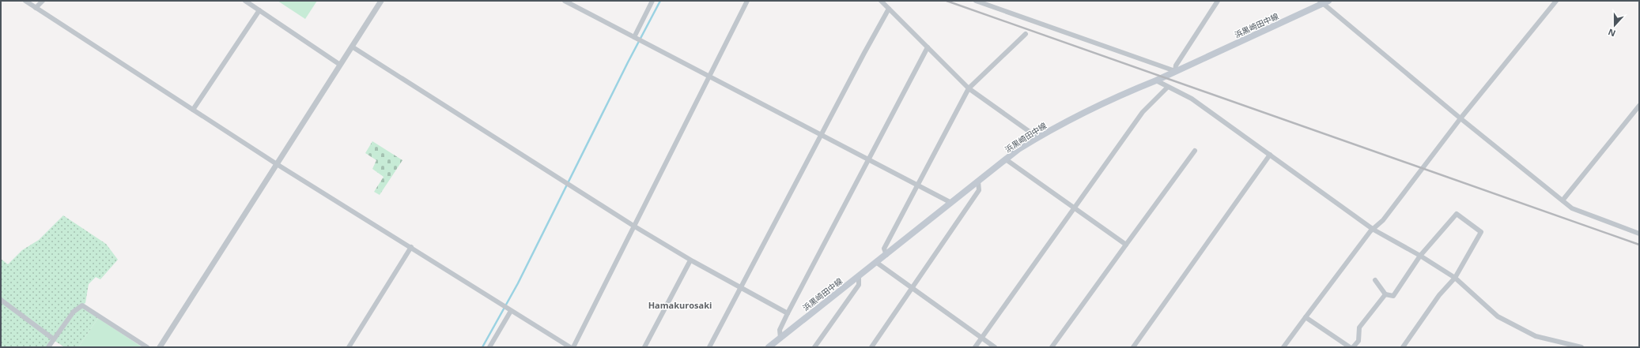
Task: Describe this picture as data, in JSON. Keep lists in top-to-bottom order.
{
  "streets": {
    "main road": ["浜黒崎田中線"]
  },
  "districts": ["Hamakurosaki"],
  "north": "bottom"
}
